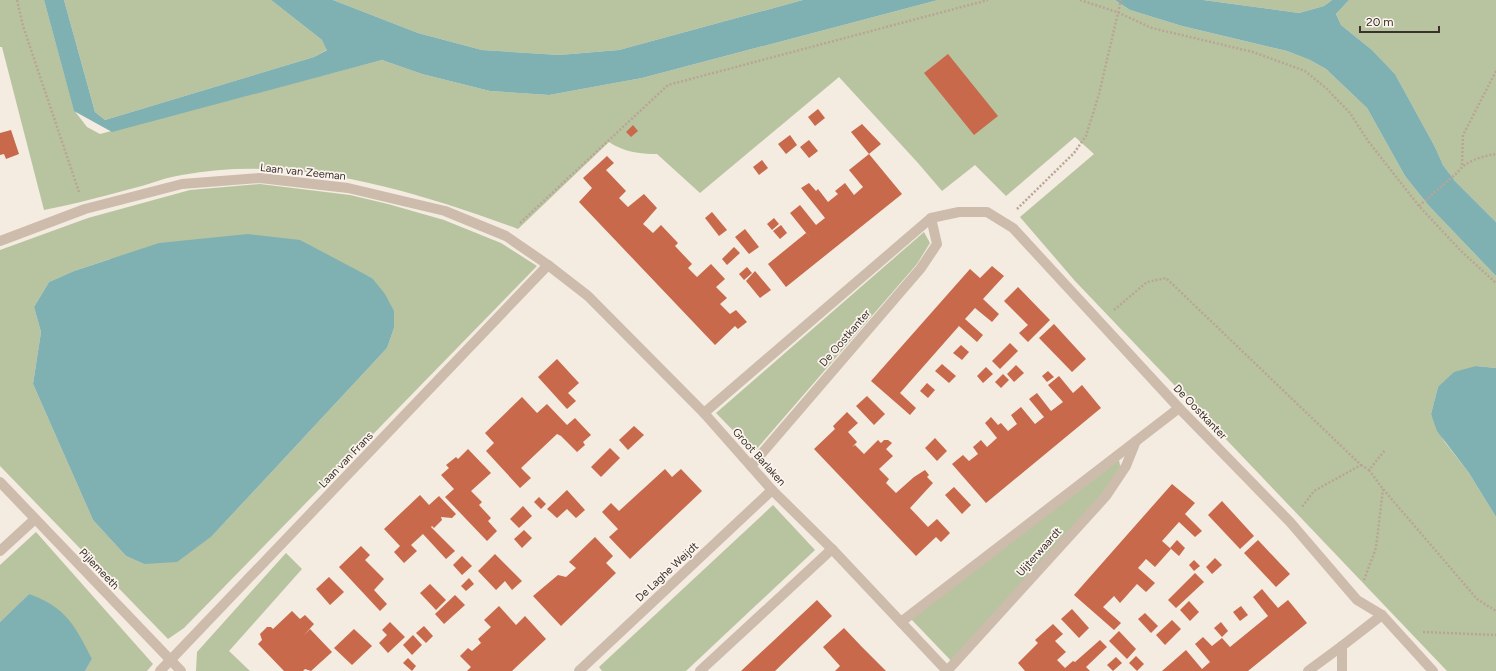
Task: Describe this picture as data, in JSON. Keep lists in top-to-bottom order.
{
  "streets": {
    "street": [
      "Laan van Zeeman",
      "De Oostkanter",
      "Groot Barlaken",
      "Laan van Frans",
      "Uijterwaardt",
      "Pijlemeeth",
      "De Laghe Weijdt"
    ]
  },
  "crossings": [
    ["Laan van Zeeman", "Groot Barlaken"],
    ["Laan van Zeeman", "Laan van Frans"],
    ["De Oostkanter", "Groot Barlaken"],
    ["Groot Barlaken", "Laan van Frans"],
    ["Groot Barlaken", "Uijterwaardt"],
    ["Groot Barlaken", "De Laghe Weijdt"],
    ["Laan van Frans", "Pijlemeeth"]
  ],
  "scale_bar": "20 m"
}
